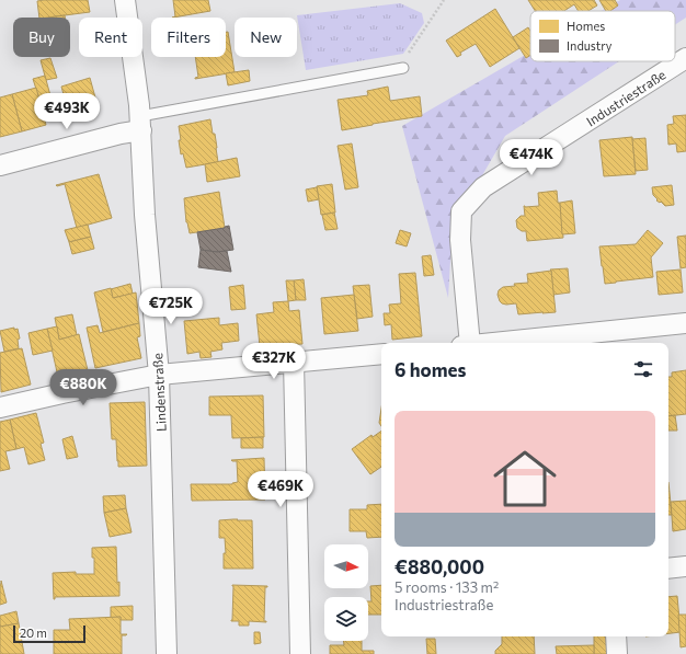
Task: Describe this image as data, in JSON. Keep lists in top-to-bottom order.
{
  "streets": {
    "street": ["Industriestraße", "Lindenstraße"]
  },
  "legend": ["Homes", "Industry"],
  "scale_bar": "20 m",
  "north": "right",
  "page": {
    "chip": [
      "Buy",
      "Rent",
      "Filters",
      "New"
    ],
    "price": [
      "€493K",
      "€474K",
      "€725K",
      "€327K",
      "€880K",
      "€469K"
    ],
    "heading": "6 homes",
    "list": [
      {
        "name": "€880,000",
        "note": "5 rooms · 133 m² · Industriestraße"
      }
    ],
    "scale": "20 m"
  }
}
